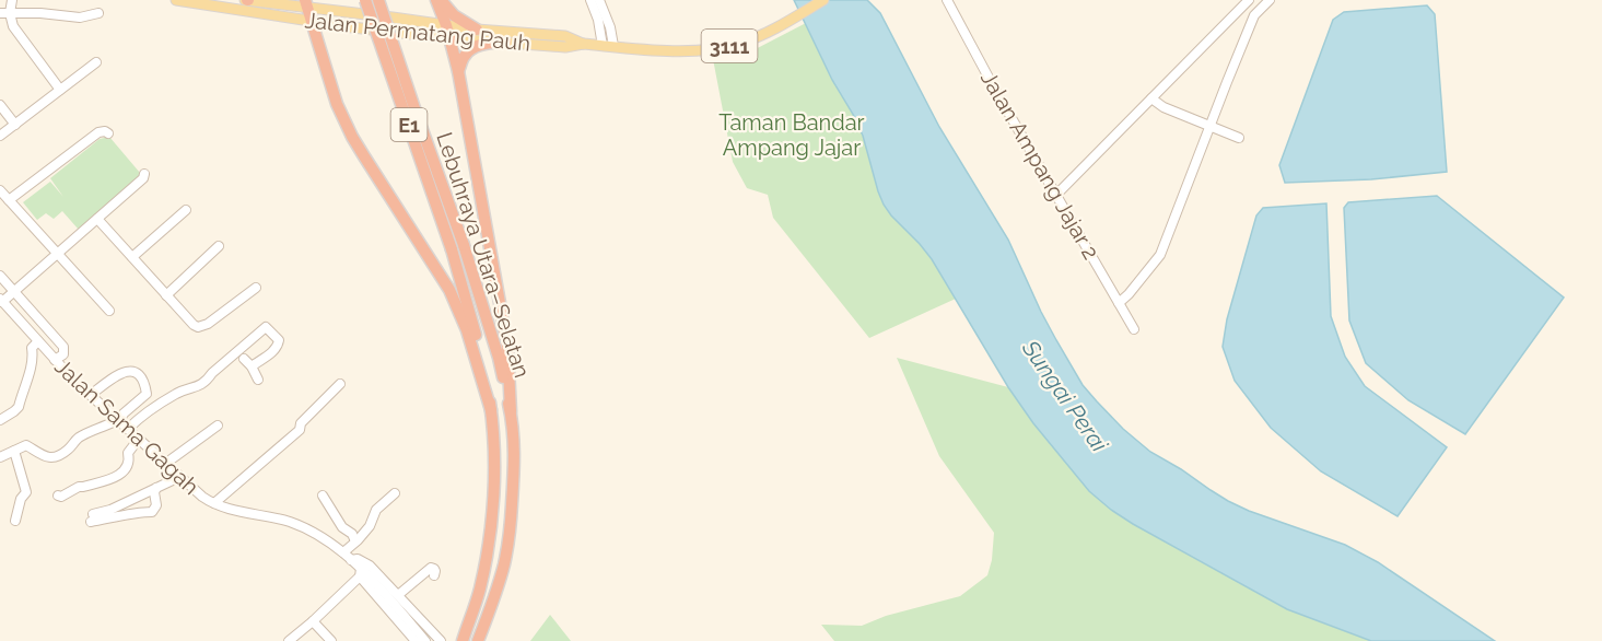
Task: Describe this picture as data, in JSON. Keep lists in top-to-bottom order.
{
  "streets": {
    "highway": ["E1", "Lebuhraya Utara–Selatan"],
    "main road": ["Jalan Permatang Pauh", "3111"],
    "street": ["Jalan Ampang Jajar 2", "Jalan Sama Gagah"]
  },
  "water": ["Sungai Perai"],
  "parks": ["Taman Bandar Ampang Jajar"]
}
